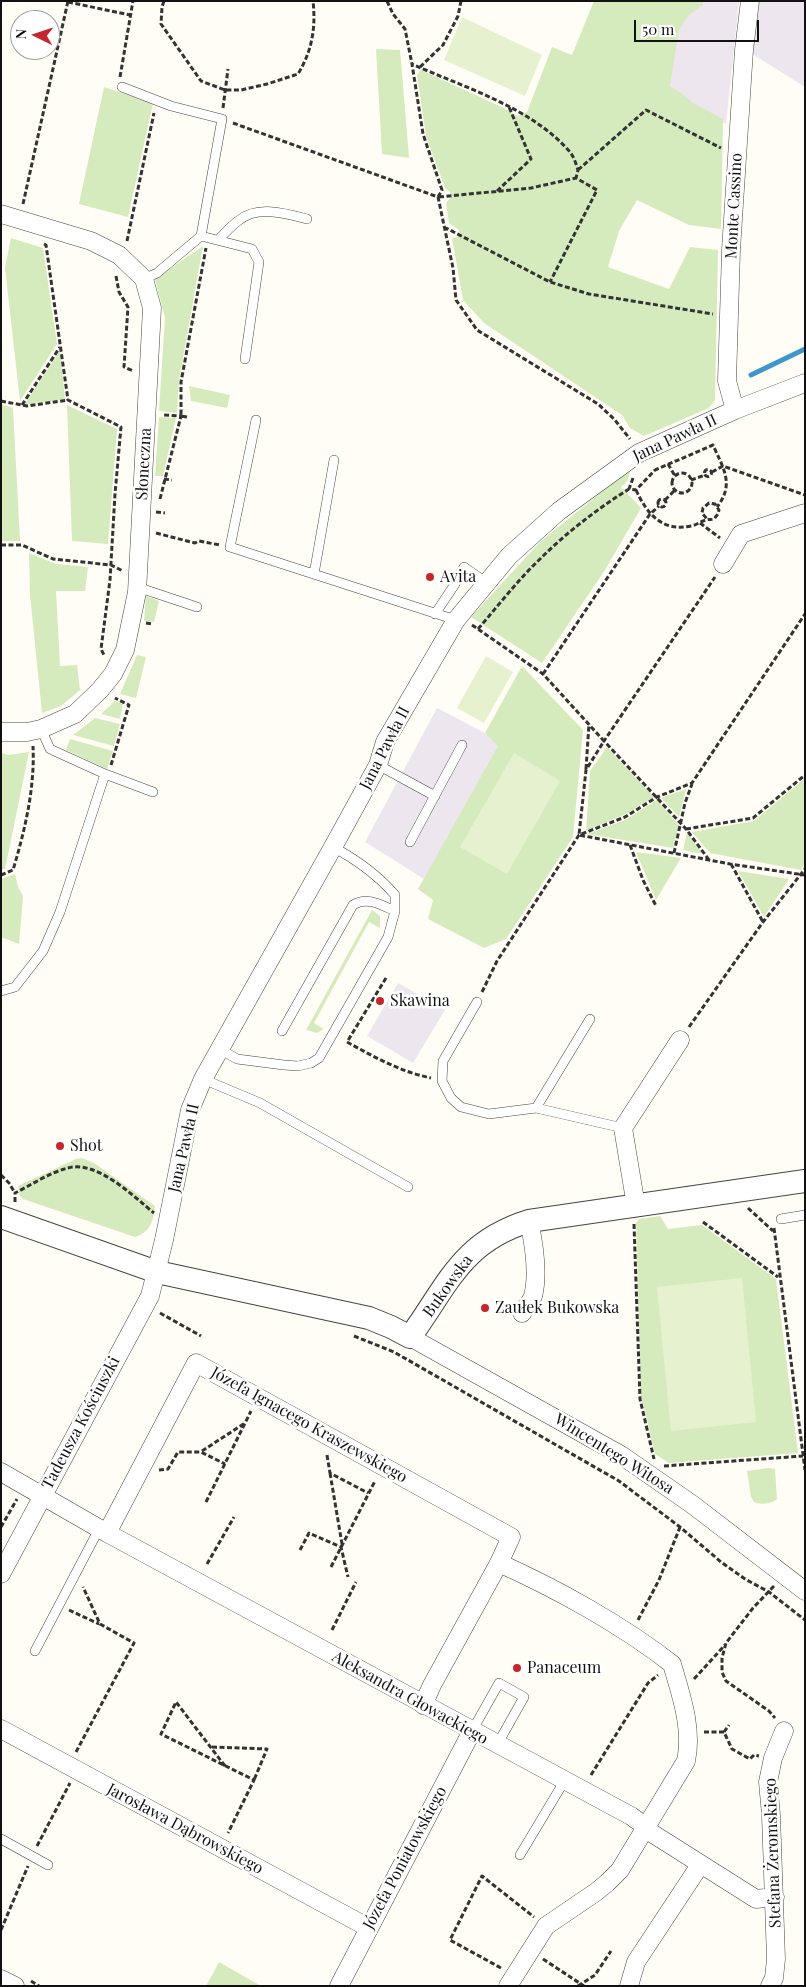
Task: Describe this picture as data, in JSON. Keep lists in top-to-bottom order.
{
  "streets": {
    "street": [
      "Monte Cassino",
      "Jana Pawła II",
      "Słoneczna",
      "Bukowska",
      "Tadeusza Kościuszki",
      "Józefa Ignacego Kraszewskiego",
      "Wincentego Witosa",
      "Aleksandra Głowackiego",
      "Jarosława Dąbrowskiego",
      "Stefana Żeromskiego",
      "Józefa Poniatowskiego"
    ]
  },
  "crossings": [
    ["Monte Cassino", "Jana Pawła II"],
    ["Jana Pawła II", "Tadeusza Kościuszki"],
    ["Bukowska", "Wincentego Witosa"],
    ["Tadeusza Kościuszki", "Aleksandra Głowackiego"],
    ["Józefa Ignacego Kraszewskiego", "Aleksandra Głowackiego"],
    ["Aleksandra Głowackiego", "Stefana Żeromskiego"],
    ["Aleksandra Głowackiego", "Józefa Poniatowskiego"],
    ["Jarosława Dąbrowskiego", "Józefa Poniatowskiego"]
  ],
  "places": [
    "Avita",
    "Skawina",
    "Shot",
    "Zaułek Bukowska",
    "Panaceum"
  ],
  "scale_bar": "50 m",
  "north": "left"
}
